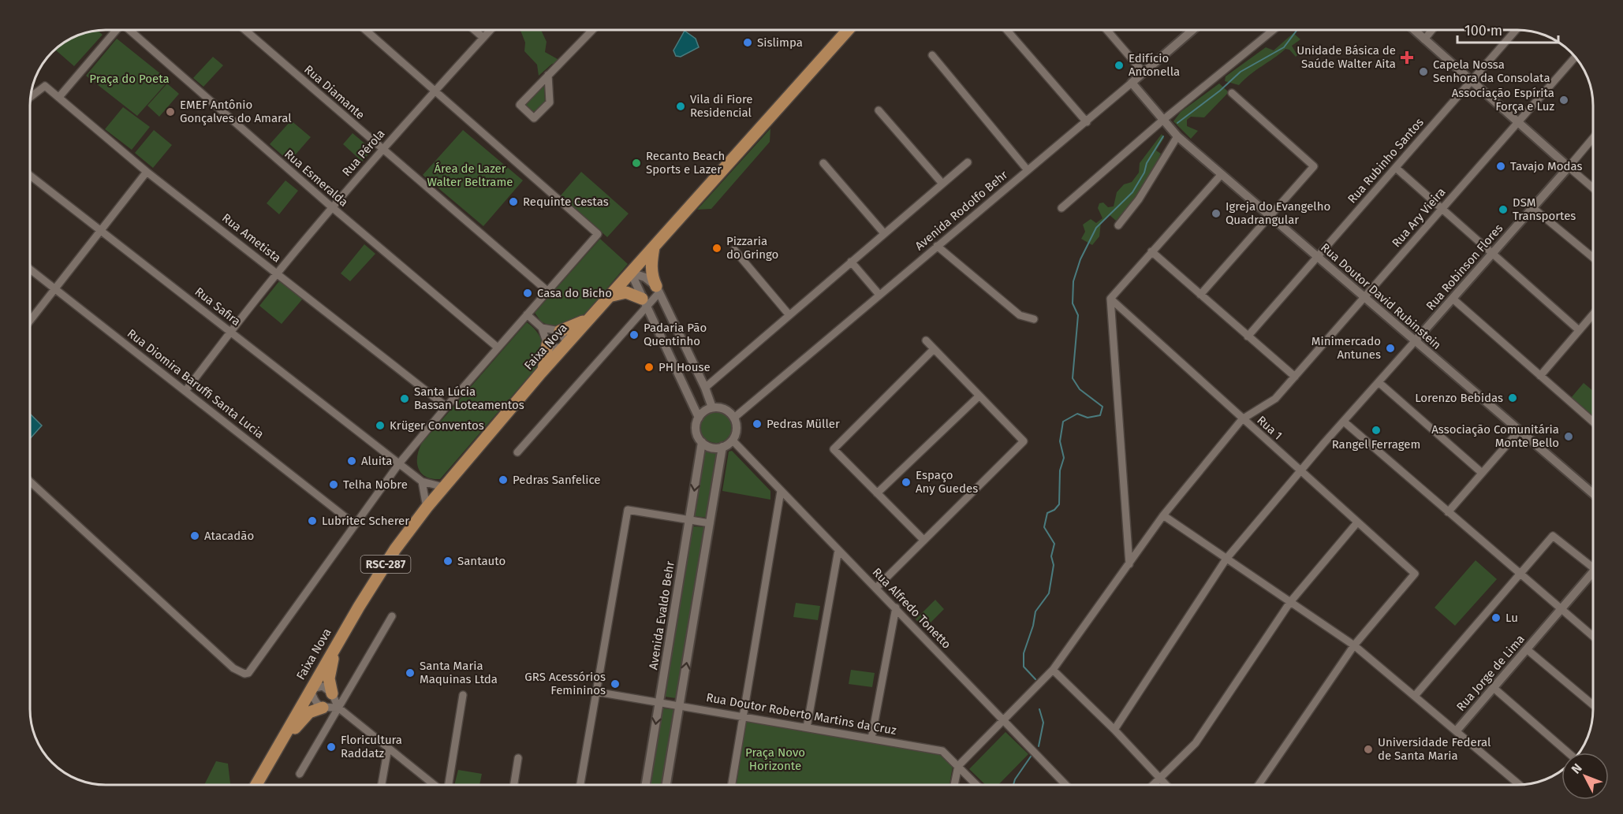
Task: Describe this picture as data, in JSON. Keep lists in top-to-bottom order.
{
  "streets": {
    "highway": ["Faixa Nova", "RSC-287"],
    "street": [
      "Rua Diamante",
      "Rua Pérola",
      "Rua Rubinho Santos",
      "Rua Esmeralda",
      "Avenida Rodolfo Behr",
      "Rua Ary Vieira",
      "Rua Ametista",
      "Rua Robinson Flores",
      "Rua Doutor David Rubinstein",
      "Rua Safira",
      "Rua Diomira Baruffi Santa Lucia",
      "Rua 1",
      "Rua Alfredo Tonetto",
      "Avenida Evaldo Behr",
      "Rua Jorge de Lima",
      "Rua Doutor Roberto Martins da Cruz"
    ]
  },
  "crossings": [
    ["Rua Diamante", "Rua Pérola"],
    ["Rua Pérola", "Rua Esmeralda"],
    ["Rua Pérola", "Rua Ametista"],
    ["Rua Pérola", "Rua Safira"],
    ["Rua Pérola", "Rua Diomira Baruffi Santa Lucia"],
    ["Rua Rubinho Santos", "Rua Doutor David Rubinstein"],
    ["Avenida Rodolfo Behr", "Rua Doutor David Rubinstein"],
    ["Avenida Rodolfo Behr", "Rua Alfredo Tonetto"],
    ["Avenida Rodolfo Behr", "Avenida Evaldo Behr"],
    ["Rua Ary Vieira", "Rua Doutor David Rubinstein"],
    ["Rua Ary Vieira", "Rua 1"],
    ["Rua Ary Vieira", "Rua Alfredo Tonetto"],
    ["Rua Ary Vieira", "Rua Doutor Roberto Martins da Cruz"],
    ["Rua Robinson Flores", "Rua Doutor David Rubinstein"],
    ["Rua Robinson Flores", "Rua 1"],
    ["Rua Alfredo Tonetto", "Avenida Evaldo Behr"],
    ["Avenida Evaldo Behr", "Rua Doutor Roberto Martins da Cruz"]
  ],
  "parks": ["Praça do Poeta", "Área de Lazer Walter Beltrame", "Praça Novo Horizonte"],
  "places": {
    "other": [
      "Sislimpa",
      "Edifício Antonella",
      "Capela Nossa Senhora da Consolata",
      "Associação Espírita Força e Luz",
      "Vila di Fiore Residencial",
      "EMEF Antônio Gonçalves do Amaral",
      "Recanto Beach Sports e Lazer",
      "Tavajo Modas",
      "Requinte Cestas",
      "DSM Transportes",
      "Igreja do Evangelho Quadrangular",
      "Pizzaria do Gringo",
      "Casa do Bicho",
      "Padaria Pão Quentinho",
      "Minimercado Antunes",
      "PH House",
      "Lorenzo Bebidas",
      "Santa Lúcia Bassan Loteamentos",
      "Pedras Müller",
      "Krüger Conventos",
      "Rangel Ferragem",
      "Associação Comunitária Monte Bello",
      "Aluita",
      "Pedras Sanfelice",
      "Espaço Any Guedes",
      "Telha Nobre",
      "Lubritec Scherer",
      "Atacadão",
      "Santauto",
      "Lu",
      "Santa Maria Maquinas Ltda",
      "GRS Acessórios Femininos",
      "Floricultura Raddatz",
      "Universidade Federal de Santa Maria"
    ],
    "health": ["Unidade Básica de Saúde Walter Aita"]
  },
  "scale_bar": "100 m",
  "north": "top left"
}
